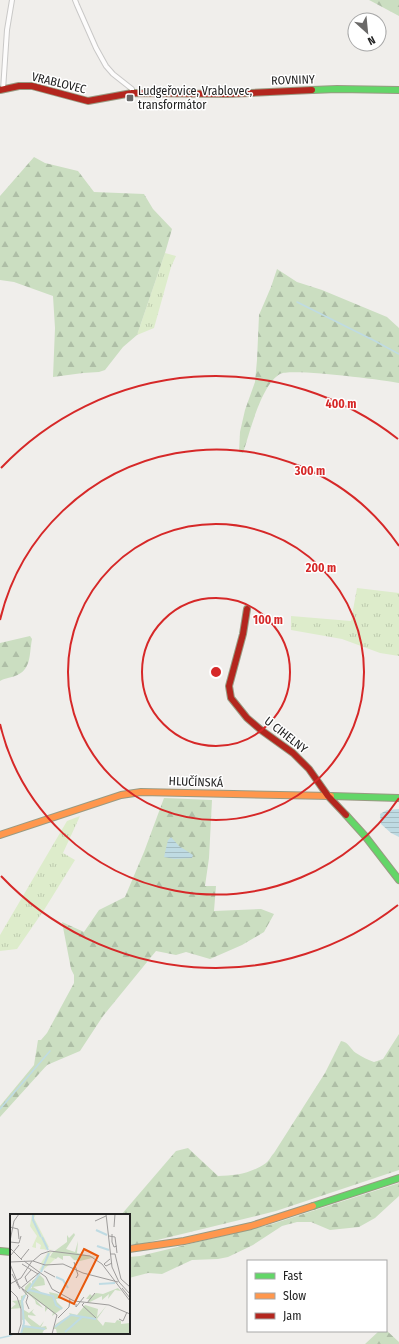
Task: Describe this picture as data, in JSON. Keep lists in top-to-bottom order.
{
  "streets": {
    "street": [
      "ROVNINY",
      "VRABLOVEC",
      "U CIHELNY",
      "HLUČÍNSKÁ"
    ]
  },
  "crossings": [
    ["ROVNINY", "VRABLOVEC"],
    ["U CIHELNY", "HLUČÍNSKÁ"]
  ],
  "places": {
    "transit": ["Ludgeřovice, Vrablovec, transformátor"]
  },
  "legend": ["Fast", "Slow", "Jam"],
  "north": "bottom right",
  "rings": [
    "400 m",
    "300 m",
    "200 m",
    "100 m"
  ]
}
